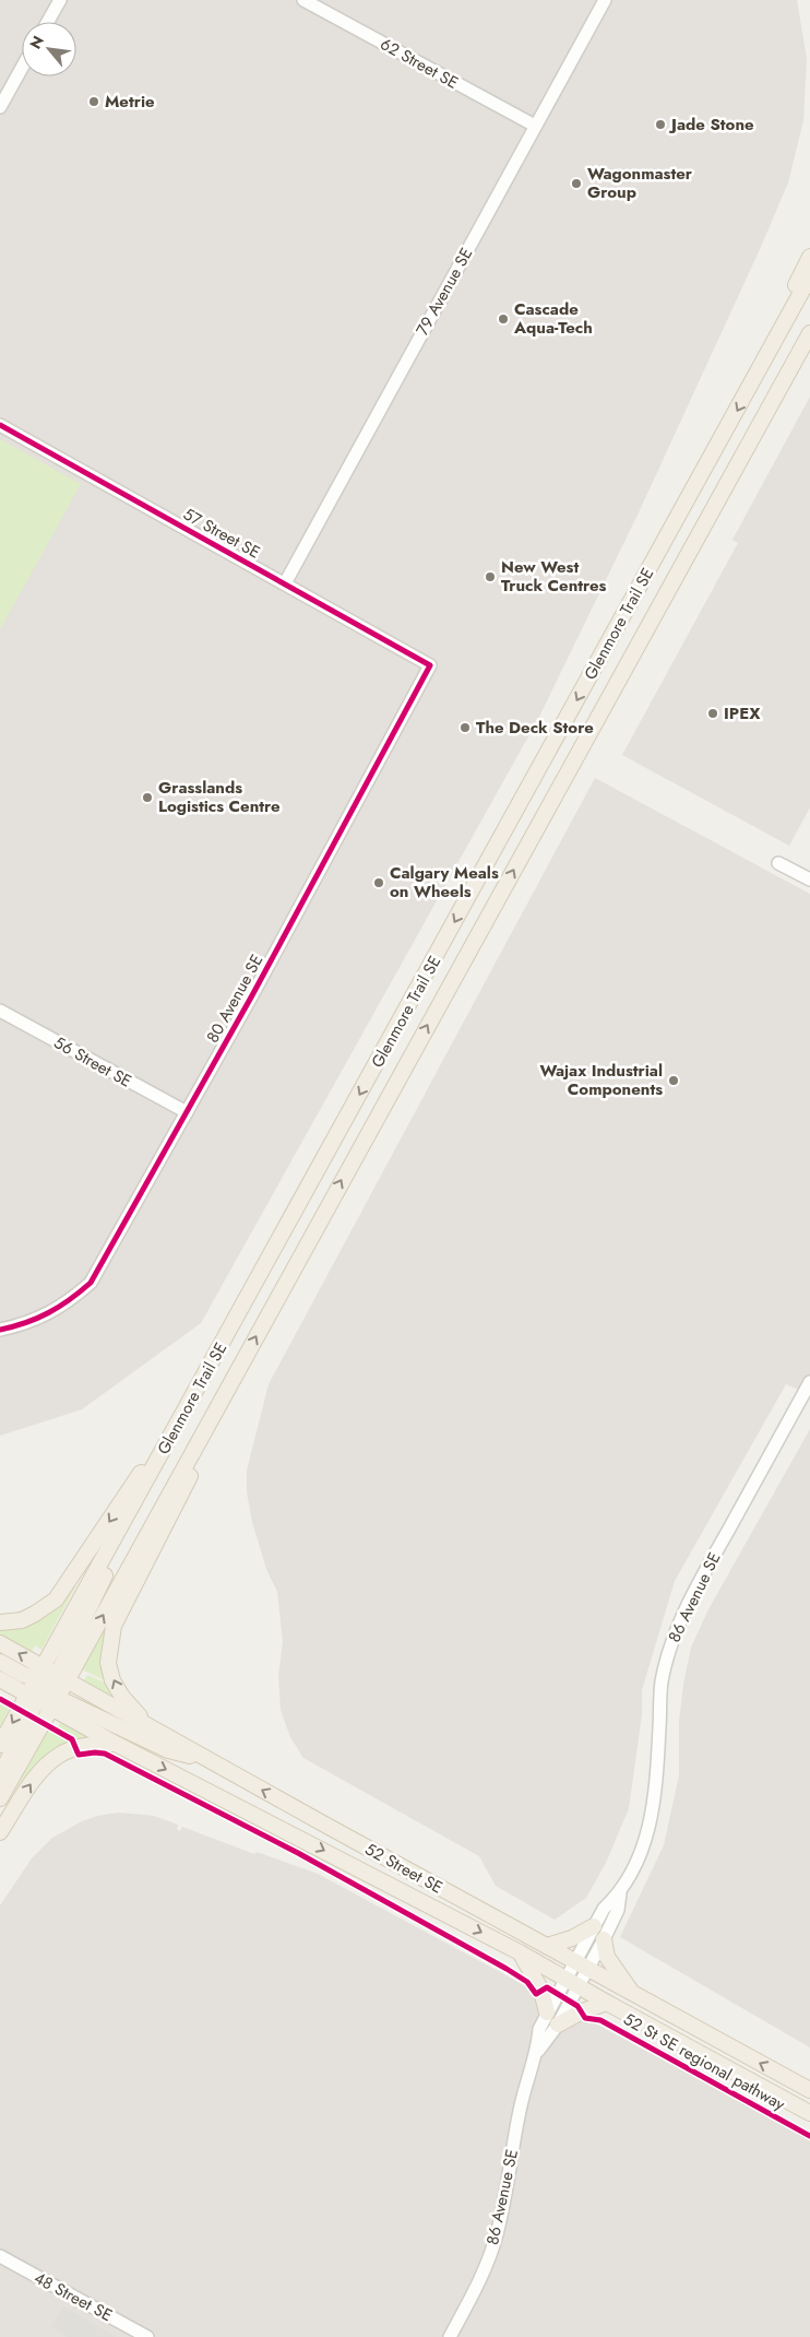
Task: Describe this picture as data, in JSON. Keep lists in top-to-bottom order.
{
  "streets": {
    "main road": ["Glenmore Trail SE", "52 Street SE"],
    "street": [
      "62 Street SE",
      "79 Avenue SE",
      "57 Street SE",
      "80 Avenue SE",
      "56 Street SE",
      "86 Avenue SE",
      "48 Street SE"
    ],
    "cycle path": ["52 St SE regional pathway"]
  },
  "crossings": [
    ["62 Street SE", "79 Avenue SE"],
    ["79 Avenue SE", "57 Street SE"],
    ["57 Street SE", "80 Avenue SE"],
    ["Glenmore Trail SE", "52 Street SE"],
    ["80 Avenue SE", "56 Street SE"],
    ["86 Avenue SE", "52 Street SE"]
  ],
  "places": [
    "Metrie",
    "Jade Stone",
    "Wagonmaster Group",
    "Cascade Aqua-Tech",
    "New West Truck Centres",
    "IPEX",
    "The Deck Store",
    "Grasslands Logistics Centre",
    "Calgary Meals on Wheels",
    "Wajax Industrial Components"
  ],
  "north": "top left"
}
